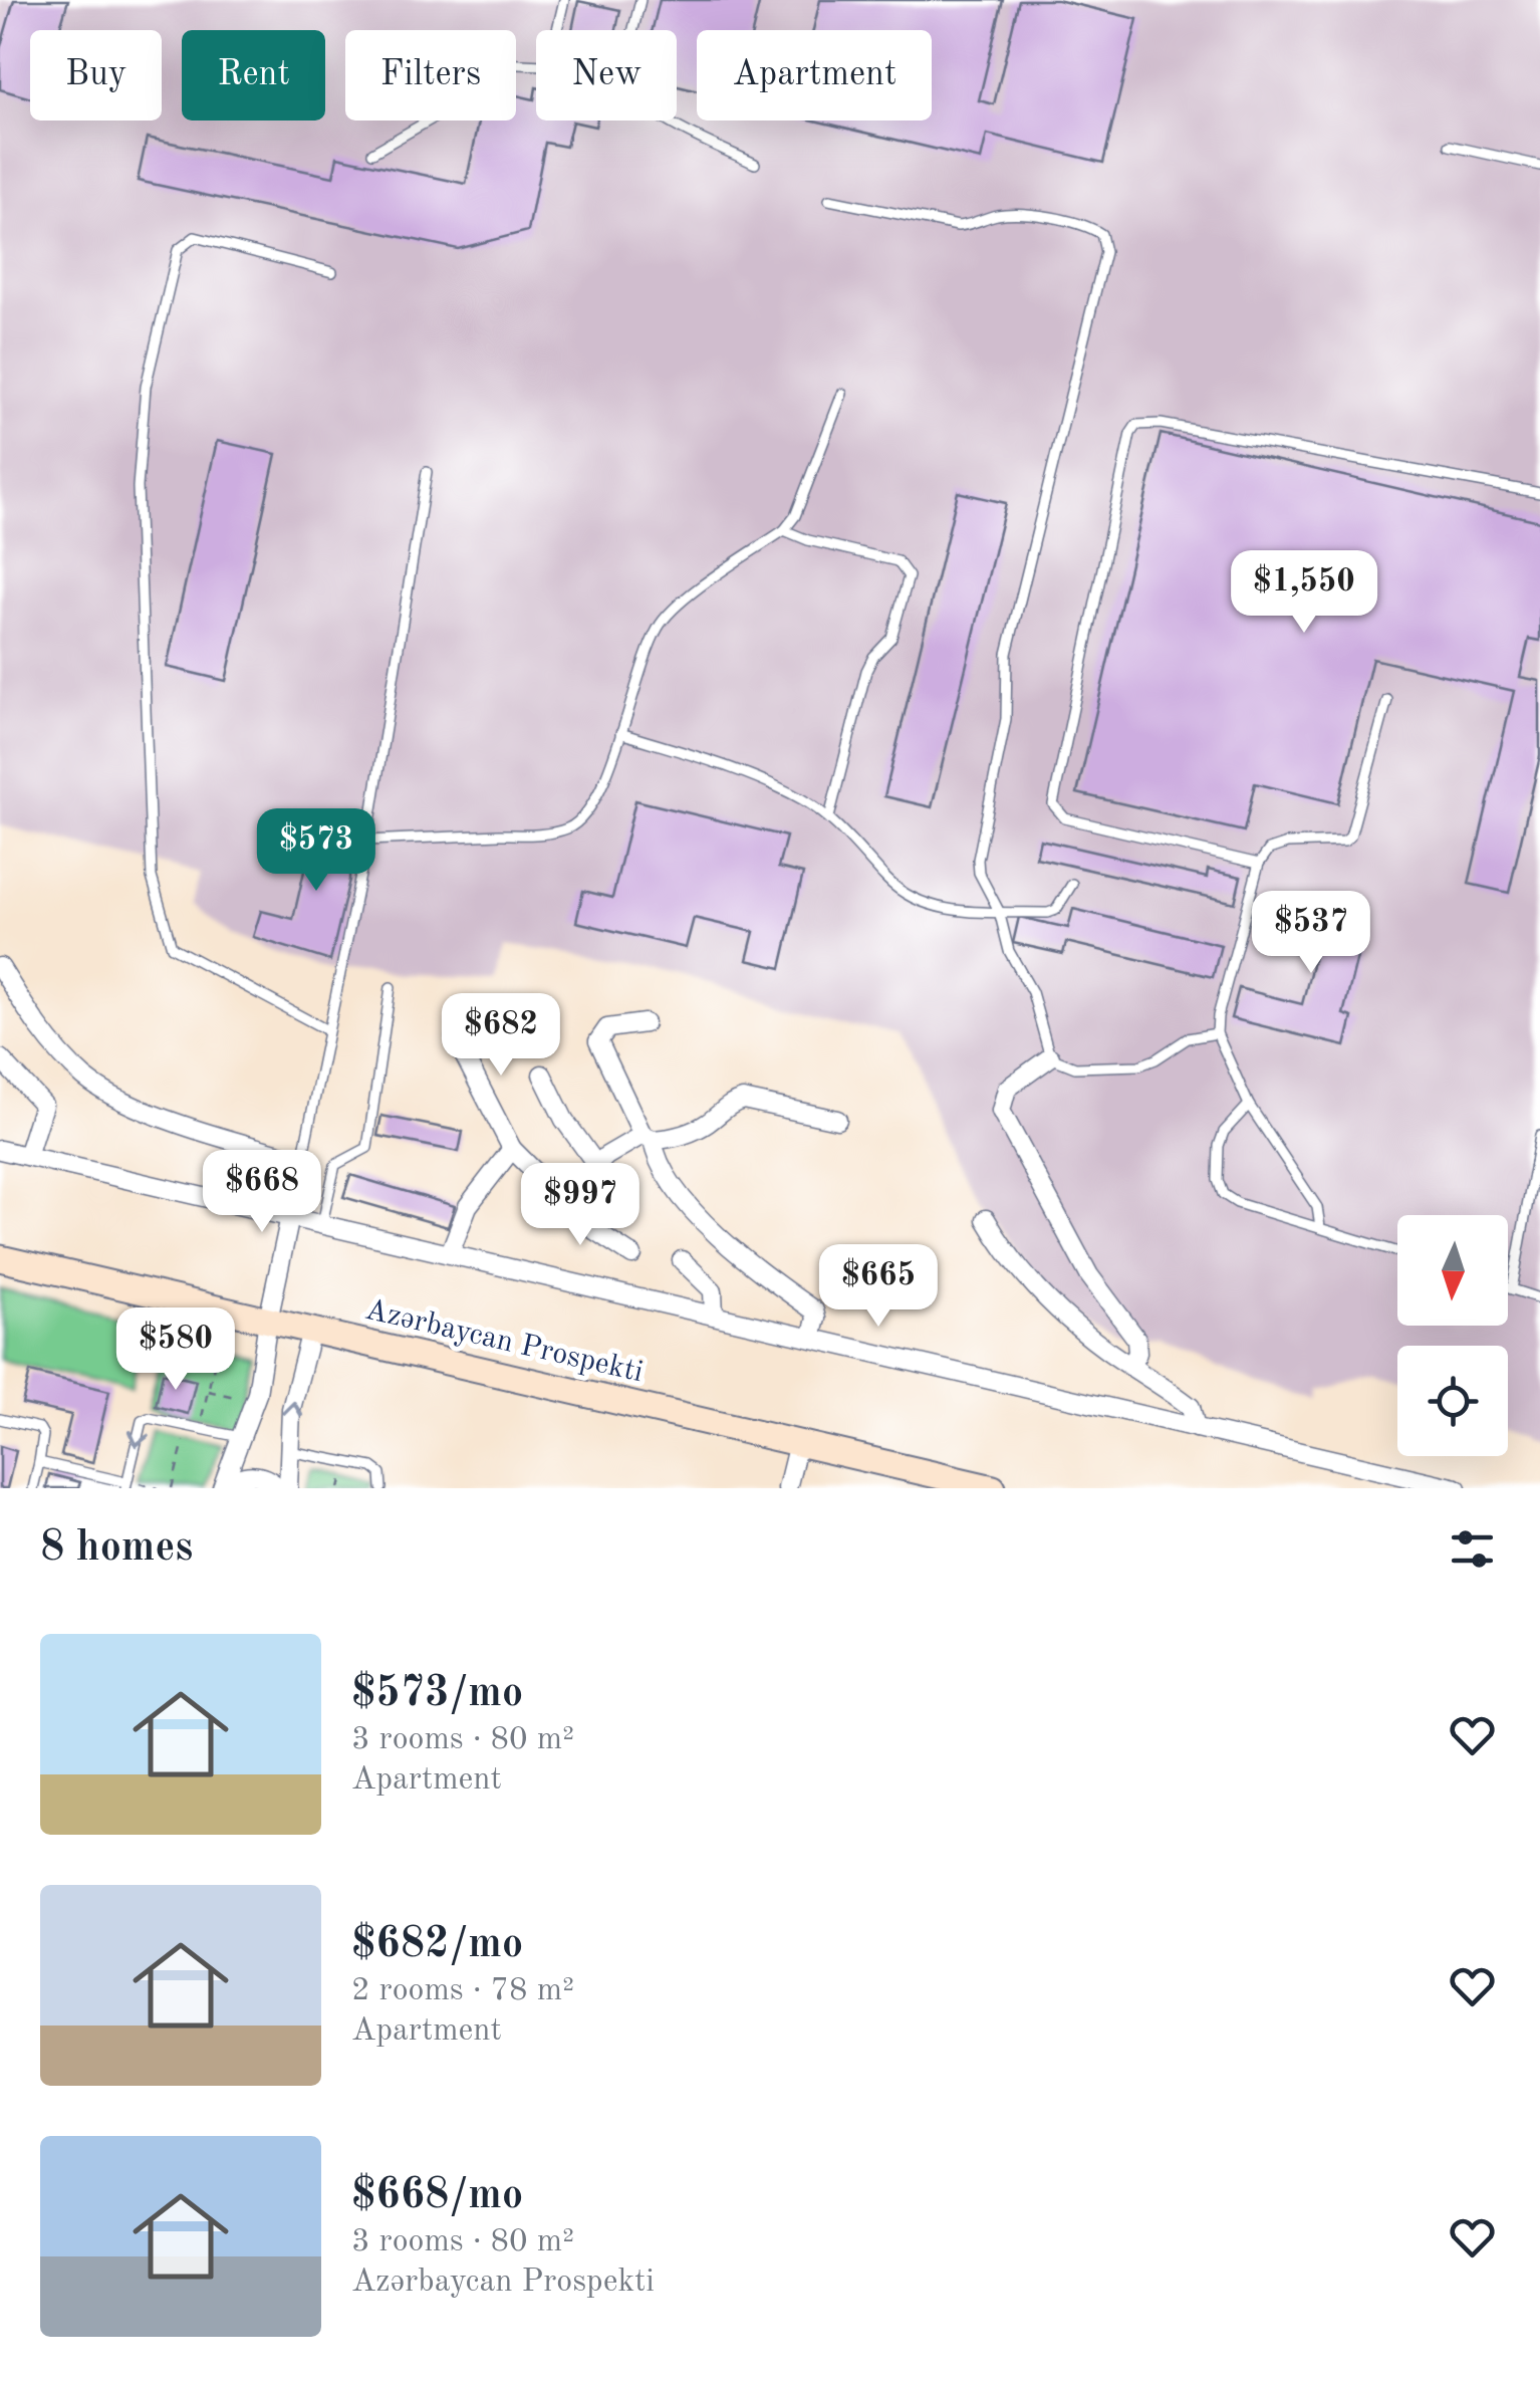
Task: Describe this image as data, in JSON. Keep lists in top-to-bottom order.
{
  "streets": {
    "street": ["Azərbaycan Prospekti"]
  },
  "north": "bottom",
  "page": {
    "chip": [
      "Buy",
      "Rent",
      "Filters",
      "New",
      "Apartment"
    ],
    "price": [
      "$1,550",
      "$573",
      "$537",
      "$682",
      "$668",
      "$997",
      "$665",
      "$580"
    ],
    "heading": "8 homes",
    "list": [
      {
        "name": "$573/mo",
        "note": "3 rooms · 80 m² · Apartment"
      },
      {
        "name": "$682/mo",
        "note": "2 rooms · 78 m² · Apartment"
      },
      {
        "name": "$668/mo",
        "note": "3 rooms · 80 m² · Azərbaycan Prospekti"
      }
    ]
  }
}
